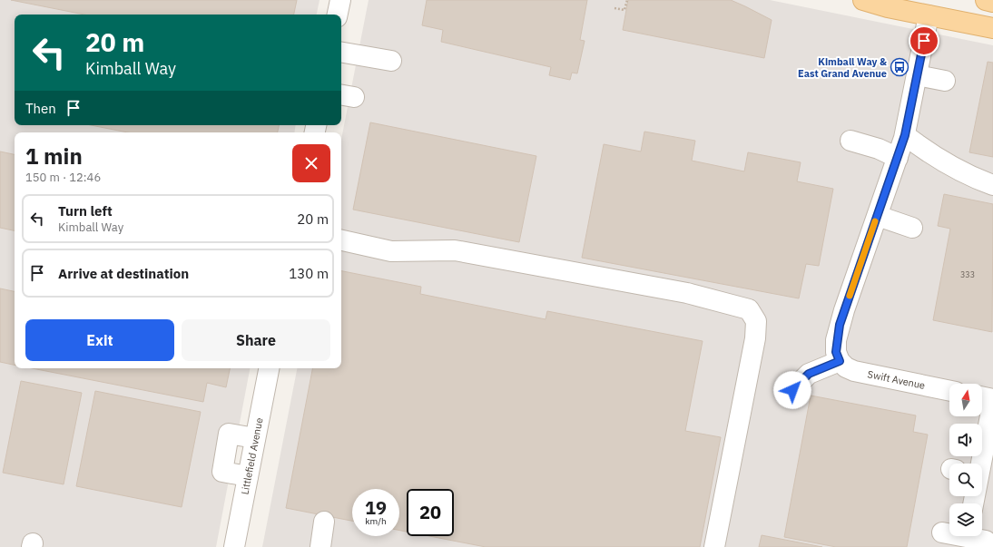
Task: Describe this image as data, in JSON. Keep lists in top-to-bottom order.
{
  "streets": {
    "street": ["Swift Avenue", "Littlefield Avenue"]
  },
  "places": {
    "bus stop": ["Kimball Way & East Grand Avenue"]
  },
  "house_numbers": ["333"],
  "north": "top",
  "page": {
    "turn": ["20 m", "Kimball Way"],
    "then": "Then",
    "heading": ["1 min", "150 m · 12:46"],
    "list": [
      {
        "name": "Turn left",
        "note": "Kimball Way",
        "value": "20 m"
      },
      {
        "name": "Arrive at destination",
        "value": "130 m"
      }
    ],
    "buttons": ["Exit", "Share"],
    "speed": "19 km/h",
    "limit": "20"
  }
}
